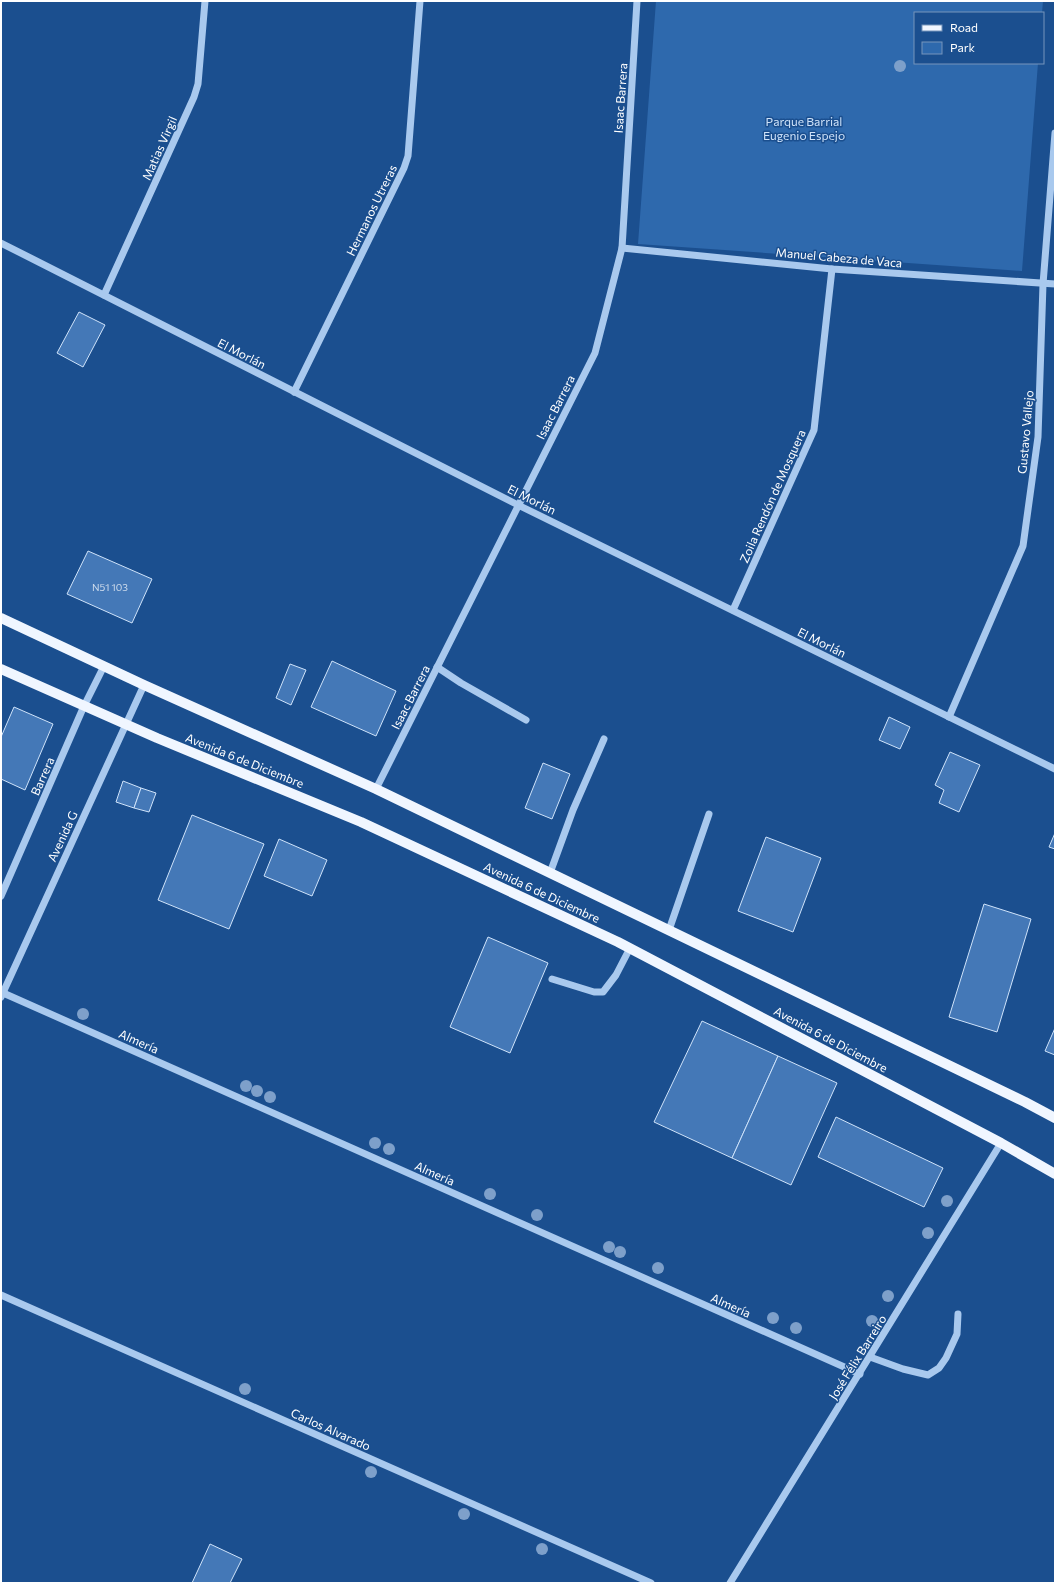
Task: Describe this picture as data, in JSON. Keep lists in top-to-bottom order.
{
  "streets": {
    "main road": ["Avenida 6 de Diciembre"],
    "street": [
      "Isaac Barrera",
      "Matias Virgil",
      "Hermanos Utreras",
      "Manuel Cabeza de Vaca",
      "El Morlán",
      "Gustavo Vallejo",
      "Zoila Rendón de Mosquera",
      "Barrera",
      "Avenida G",
      "Almería",
      "José Félix Barreiro",
      "Carlos Alvarado"
    ]
  },
  "crossings": [
    ["Isaac Barrera", "Manuel Cabeza de Vaca"],
    ["Isaac Barrera", "El Morlán"],
    ["Isaac Barrera", "Avenida 6 de Diciembre"],
    ["Matias Virgil", "El Morlán"],
    ["Hermanos Utreras", "El Morlán"],
    ["Manuel Cabeza de Vaca", "Gustavo Vallejo"],
    ["Manuel Cabeza de Vaca", "Zoila Rendón de Mosquera"],
    ["El Morlán", "Gustavo Vallejo"],
    ["El Morlán", "Zoila Rendón de Mosquera"],
    ["Avenida 6 de Diciembre", "Barrera"],
    ["Avenida 6 de Diciembre", "Avenida G"],
    ["Avenida 6 de Diciembre", "José Félix Barreiro"],
    ["Avenida G", "Almería"],
    ["Almería", "José Félix Barreiro"]
  ],
  "parks": ["Parque Barrial Eugenio Espejo"],
  "house_numbers": ["N51 103"],
  "legend": ["Road", "Park"]
}
